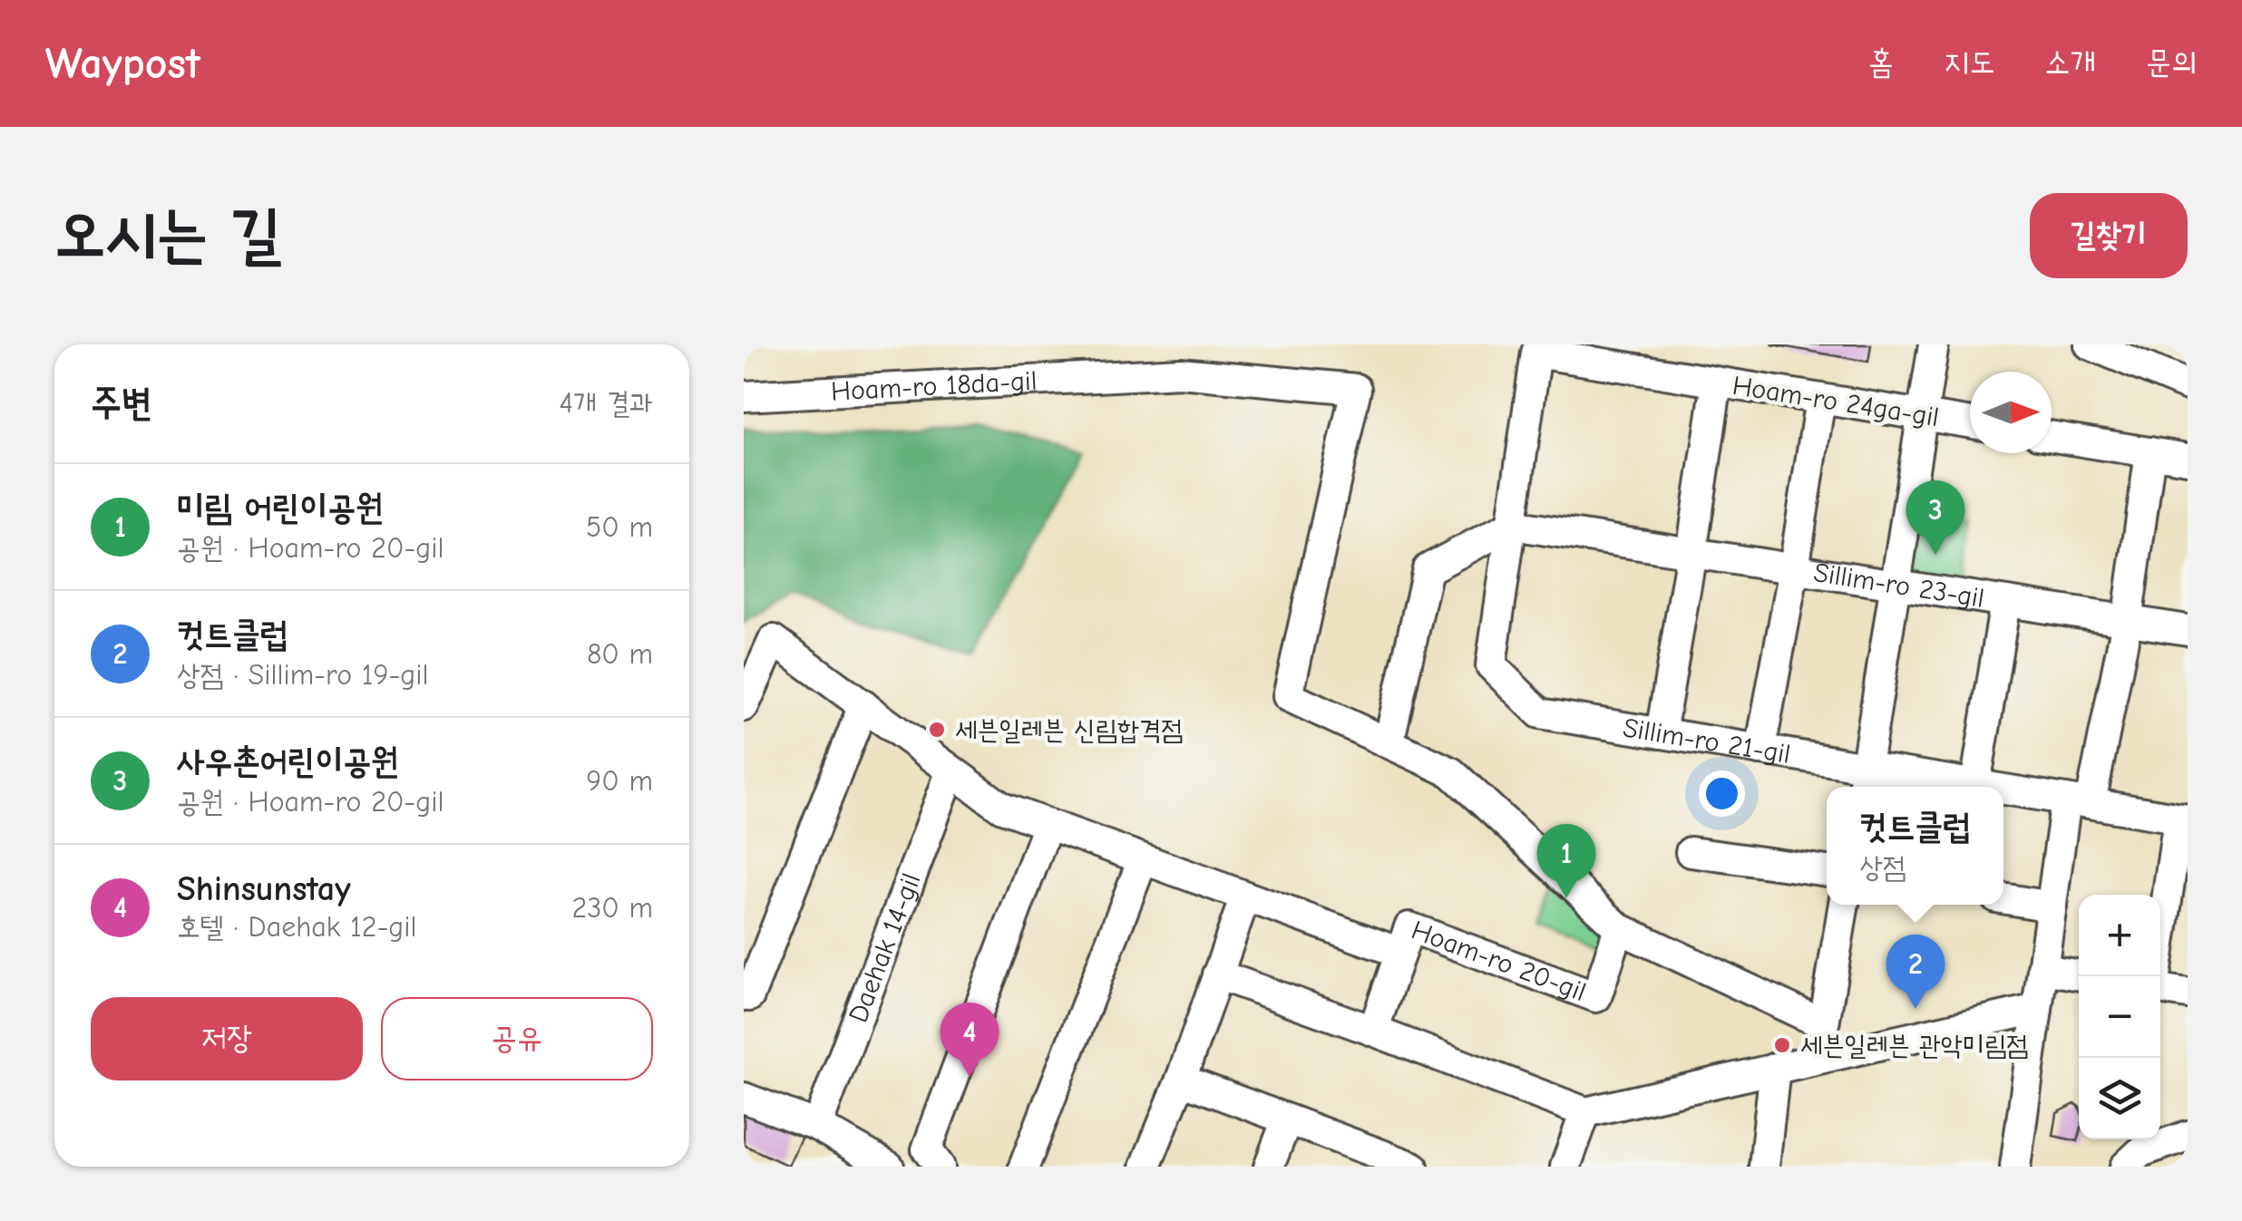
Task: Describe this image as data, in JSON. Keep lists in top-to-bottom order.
{
  "streets": {
    "street": [
      "Hoam-ro 18da-gil",
      "Hoam-ro 24ga-gil",
      "Sillim-ro 23-gil",
      "Sillim-ro 21-gil",
      "Daehak 14-gil",
      "Hoam-ro 20-gil"
    ]
  },
  "crossings": [
    ["Hoam-ro 24ga-gil", "Sillim-ro 23-gil"],
    ["Hoam-ro 24ga-gil", "Sillim-ro 21-gil"],
    ["Sillim-ro 23-gil", "Sillim-ro 21-gil"]
  ],
  "places": ["세븐일레븐 신림합격점", "세븐일레븐 관악미림점"],
  "north": "right",
  "page": {
    "header": "Waypost",
    "nav": [
      "홈",
      "지도",
      "소개",
      "문의"
    ],
    "buttons": [
      "길찾기",
      ["저장", "공유"]
    ],
    "title": "오시는 길",
    "heading": ["주변", "4개 결과"],
    "list": [
      {
        "mark": "1",
        "name": "미림 어린이공원",
        "note": "공원 · Hoam-ro 20-gil",
        "value": "50 m"
      },
      {
        "mark": "2",
        "name": "컷트클럽",
        "note": "상점 · Sillim-ro 19-gil",
        "value": "80 m"
      },
      {
        "mark": "3",
        "name": "사우촌어린이공원",
        "note": "공원 · Hoam-ro 20-gil",
        "value": "90 m"
      },
      {
        "mark": "4",
        "name": "Shinsunstay",
        "note": "호텔 · Daehak 12-gil",
        "value": "230 m"
      }
    ],
    "pins": [
      "3",
      "1",
      "2",
      "4"
    ],
    "popup": ["컷트클럽", "상점"],
    "map_buttons": ["+", "−"]
  }
}
